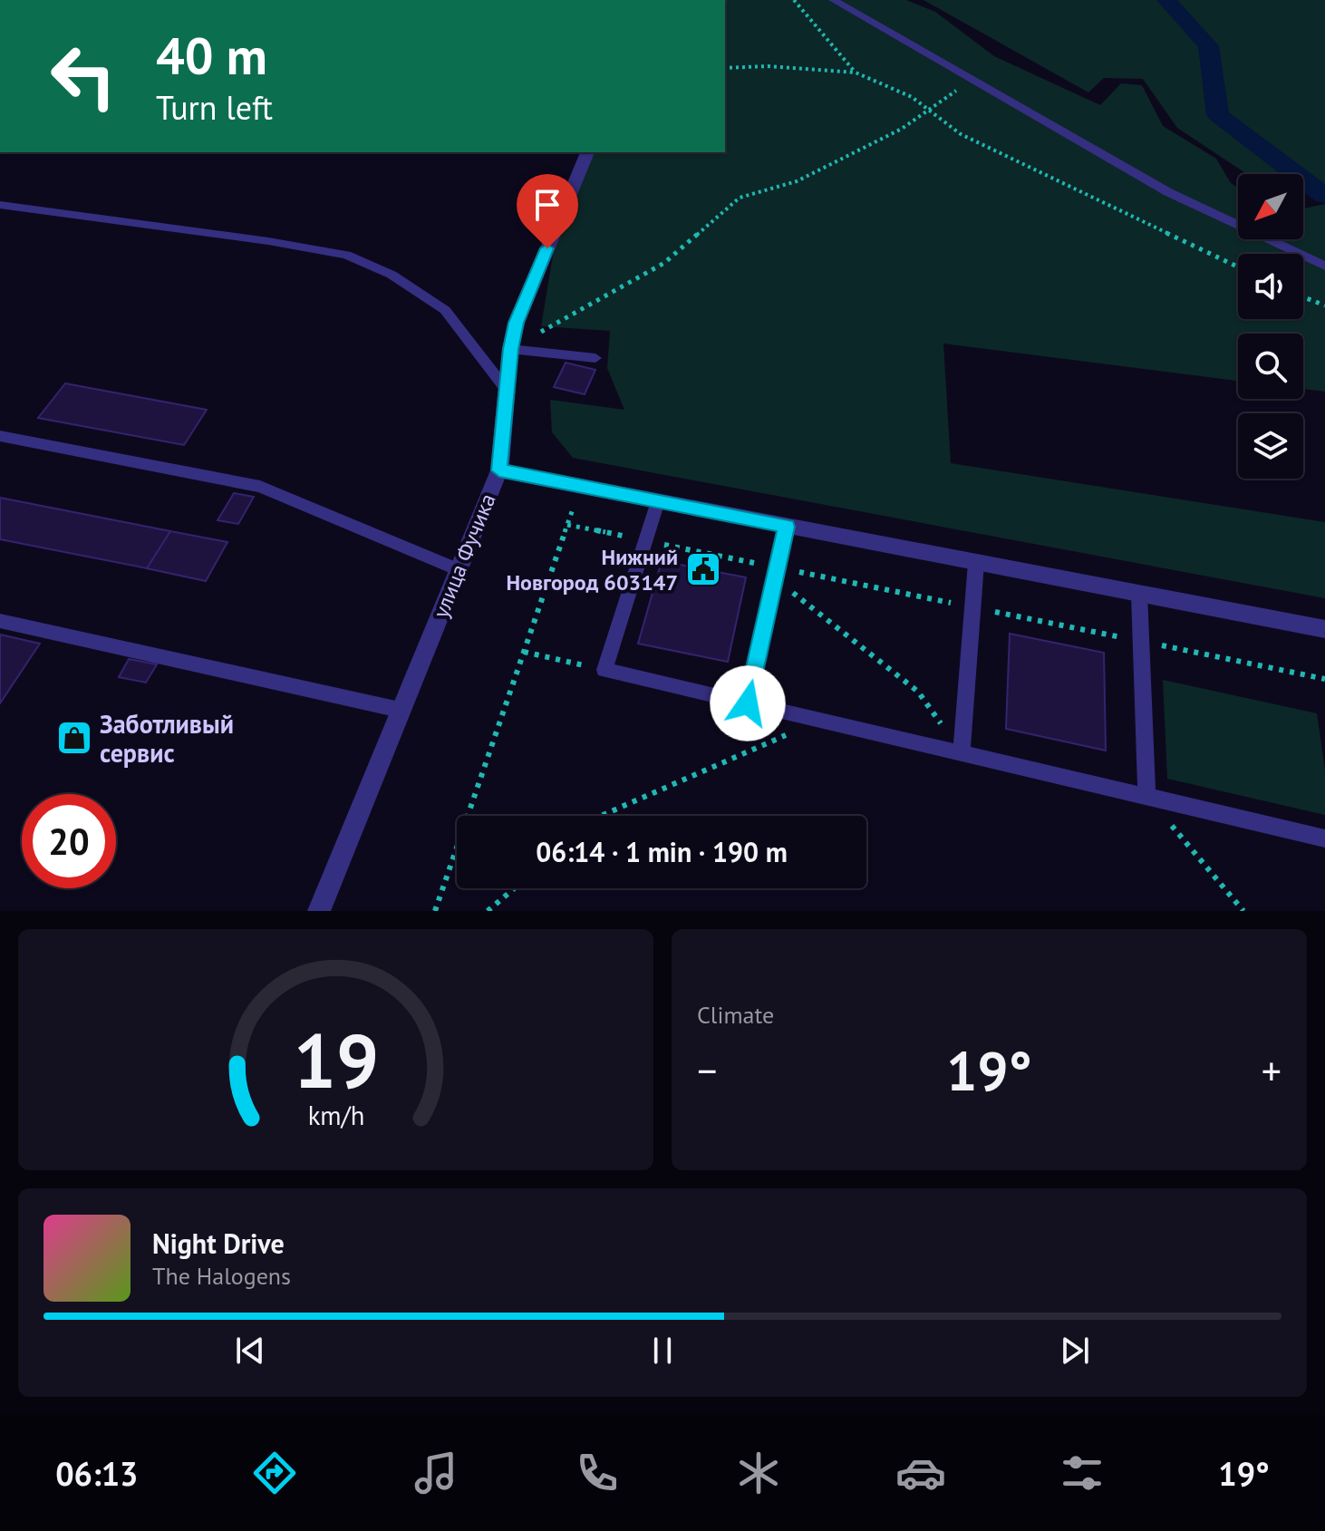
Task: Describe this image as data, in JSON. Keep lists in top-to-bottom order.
{
  "streets": {
    "street": ["улица Фучика"]
  },
  "places": {
    "public building": ["Нижний Новгород 603147"],
    "shop": ["Заботливый сервис"]
  },
  "north": "bottom left",
  "page": {
    "turn": ["40 m", "Turn left"],
    "limit": "20",
    "trip": "06:14 · 1 min · 190 m",
    "tile": "Climate",
    "heat": ["−", "19°", "+"],
    "song": ["Night Drive", "The Halogens"],
    "tabs": ["06:13", "19°"],
    "gauge": ["19", "km/h"]
  }
}
